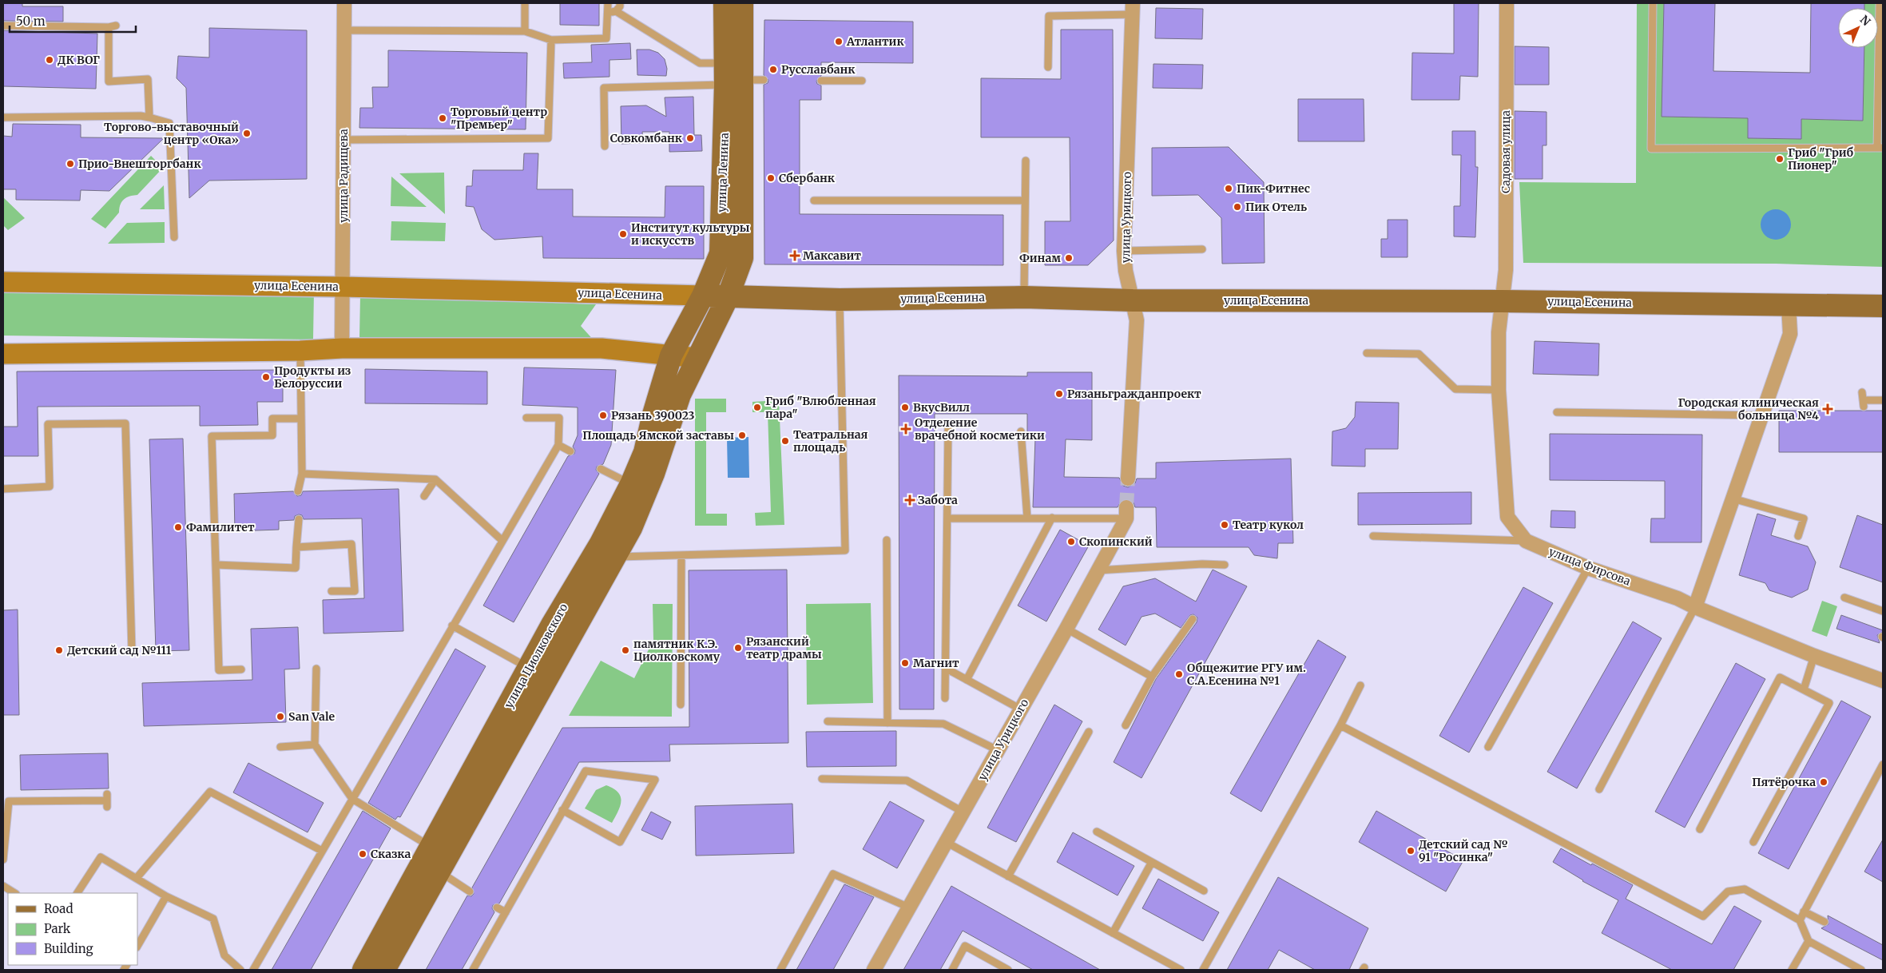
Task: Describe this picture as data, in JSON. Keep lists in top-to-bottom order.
{
  "streets": {
    "main road": ["улица Ленина", "улица Есенина", "улица Циолковского"],
    "street": [
      "Садовая улица",
      "улица Радищева",
      "улица Урицкого",
      "улица Фирсова"
    ]
  },
  "crossings": [
    ["Садовая улица", "улица Есенина"],
    ["Садовая улица", "улица Фирсова"],
    ["улица Ленина", "улица Есенина"],
    ["улица Ленина", "улица Циолковского"],
    ["улица Радищева", "улица Есенина"],
    ["улица Урицкого", "улица Есенина"],
    ["улица Есенина", "улица Фирсова"],
    ["улица Есенина", "улица Циолковского"]
  ],
  "places": {
    "other": [
      "Атлантик",
      "ДК ВОГ",
      "Русславбанк",
      "Торговый центр \"Премьер\"",
      "Торгово-выставочный центр «Ока»",
      "Совкомбанк",
      "Гриб \"Гриб Пионер\"",
      "Прио-Внешторгбанк",
      "Сбербанк",
      "Пик-Фитнес",
      "Пик Отель",
      "Институт культуры и искусств",
      "Финам",
      "Продукты из Белоруссии",
      "Рязаньгражданпроект",
      "Гриб \"Влюбленная пара\"",
      "ВкусВилл",
      "Рязань 390023",
      "Площадь Ямской заставы",
      "Театральная площадь",
      "Театр кукол",
      "Фамилитет",
      "Скопинский",
      "Рязанский театр драмы",
      "Детский сад №111",
      "памятник К.Э. Циолковскому",
      "Магнит",
      "Общежитие РГУ им. С.А.Есенина №1",
      "San Vale",
      "Пятёрочка",
      "Детский сад № 91 \"Росинка\"",
      "Сказка"
    ],
    "health": [
      "Максавит",
      "Городская клиническая больница №4",
      "Отделение врачебной косметики",
      "Забота"
    ]
  },
  "legend": ["Road", "Park", "Building"],
  "scale_bar": "50 m",
  "north": "top right"
}
